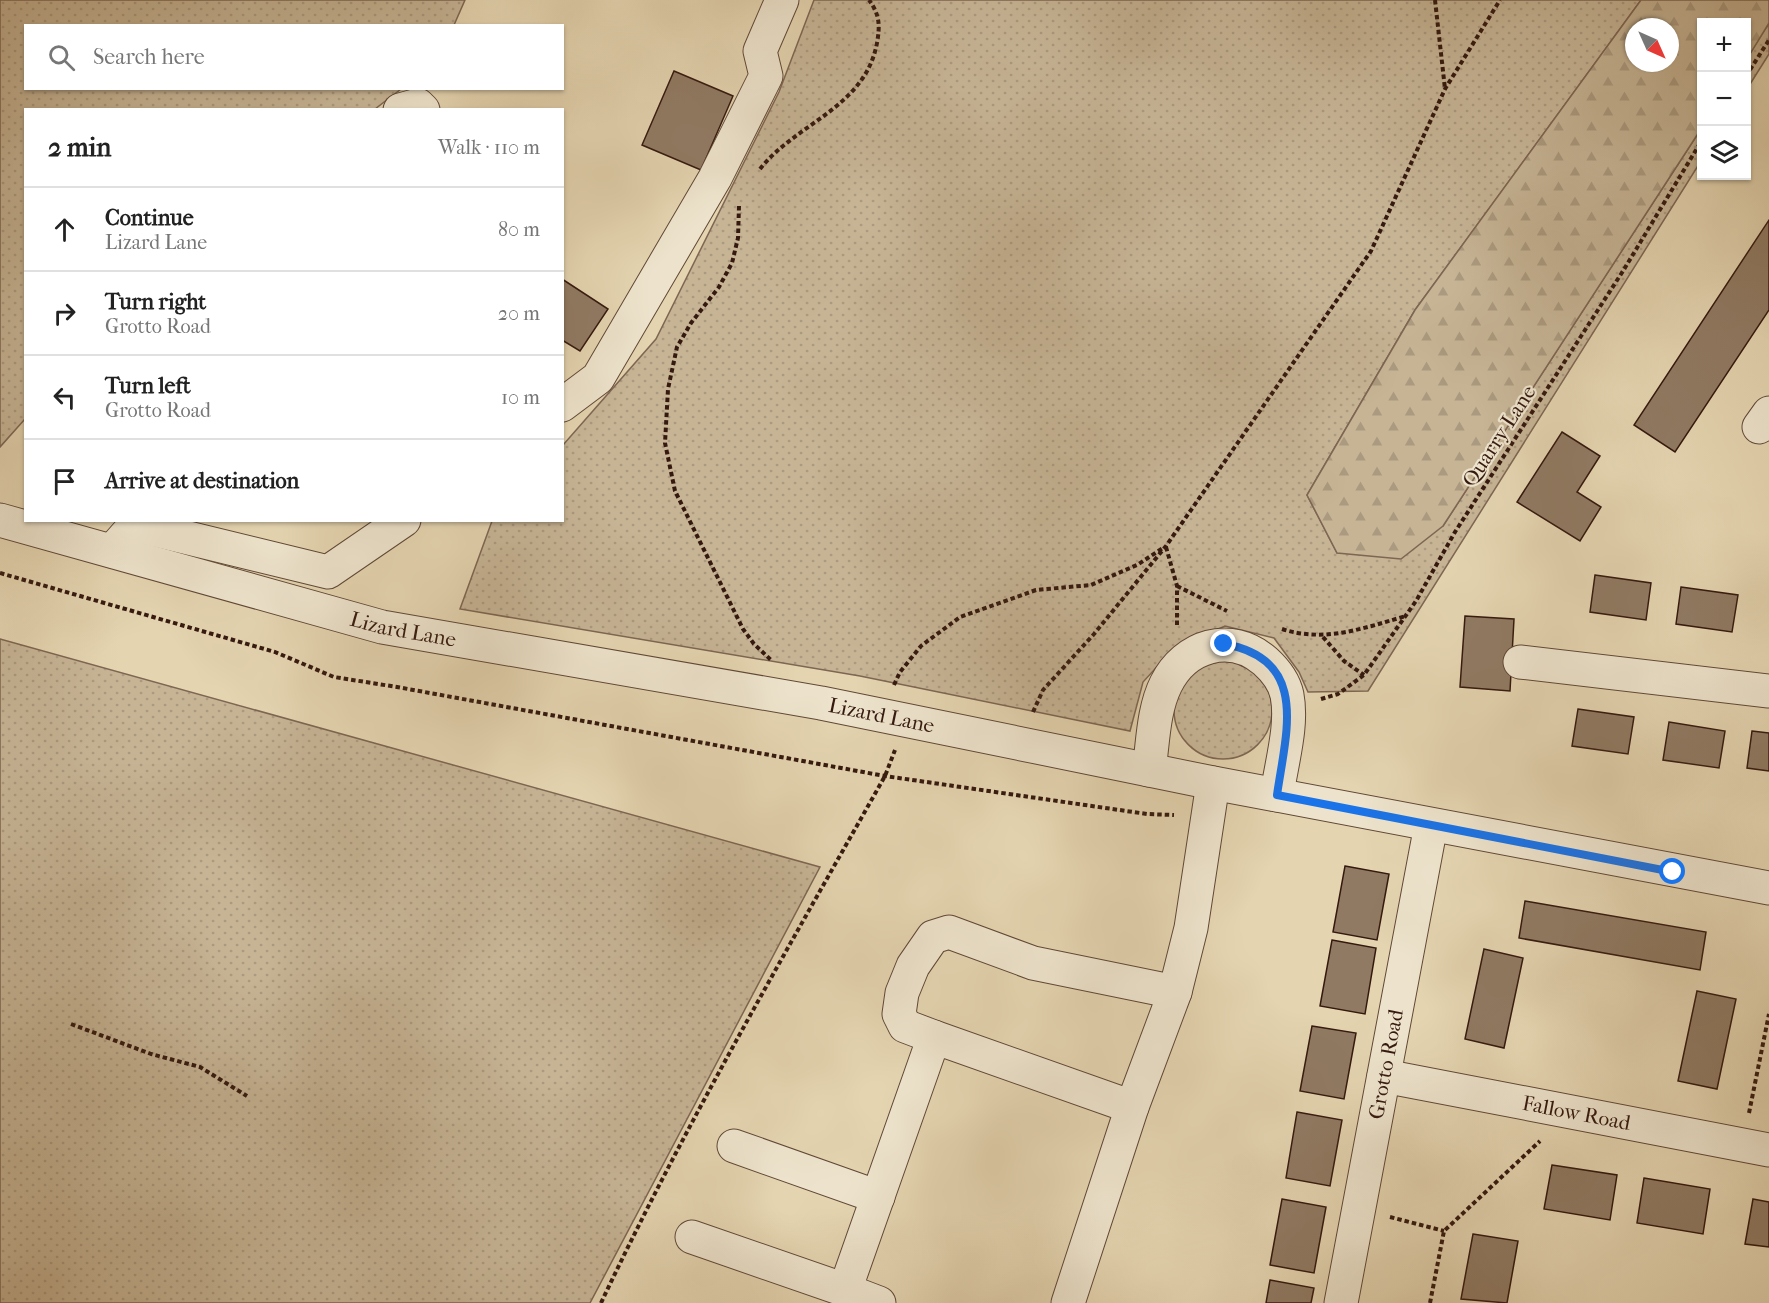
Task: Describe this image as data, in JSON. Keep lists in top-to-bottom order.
{
  "streets": {
    "street": ["Lizard Lane", "Grotto Road", "Fallow Road"],
    "path": ["Quarry Lane"]
  },
  "crossings": [
    ["Quarry Lane", "Lizard Lane"],
    ["Lizard Lane", "Grotto Road"],
    ["Grotto Road", "Fallow Road"]
  ],
  "north": "bottom right",
  "page": {
    "map_buttons": ["+", "−"],
    "search": "Search here",
    "heading": ["2 min", "Walk · 110 m"],
    "list": [
      ["Continue", "Lizard Lane", "80 m"],
      ["Turn right", "Grotto Road", "20 m"],
      ["Turn left", "Grotto Road", "10 m"],
      "Arrive at destination"
    ]
  }
}
